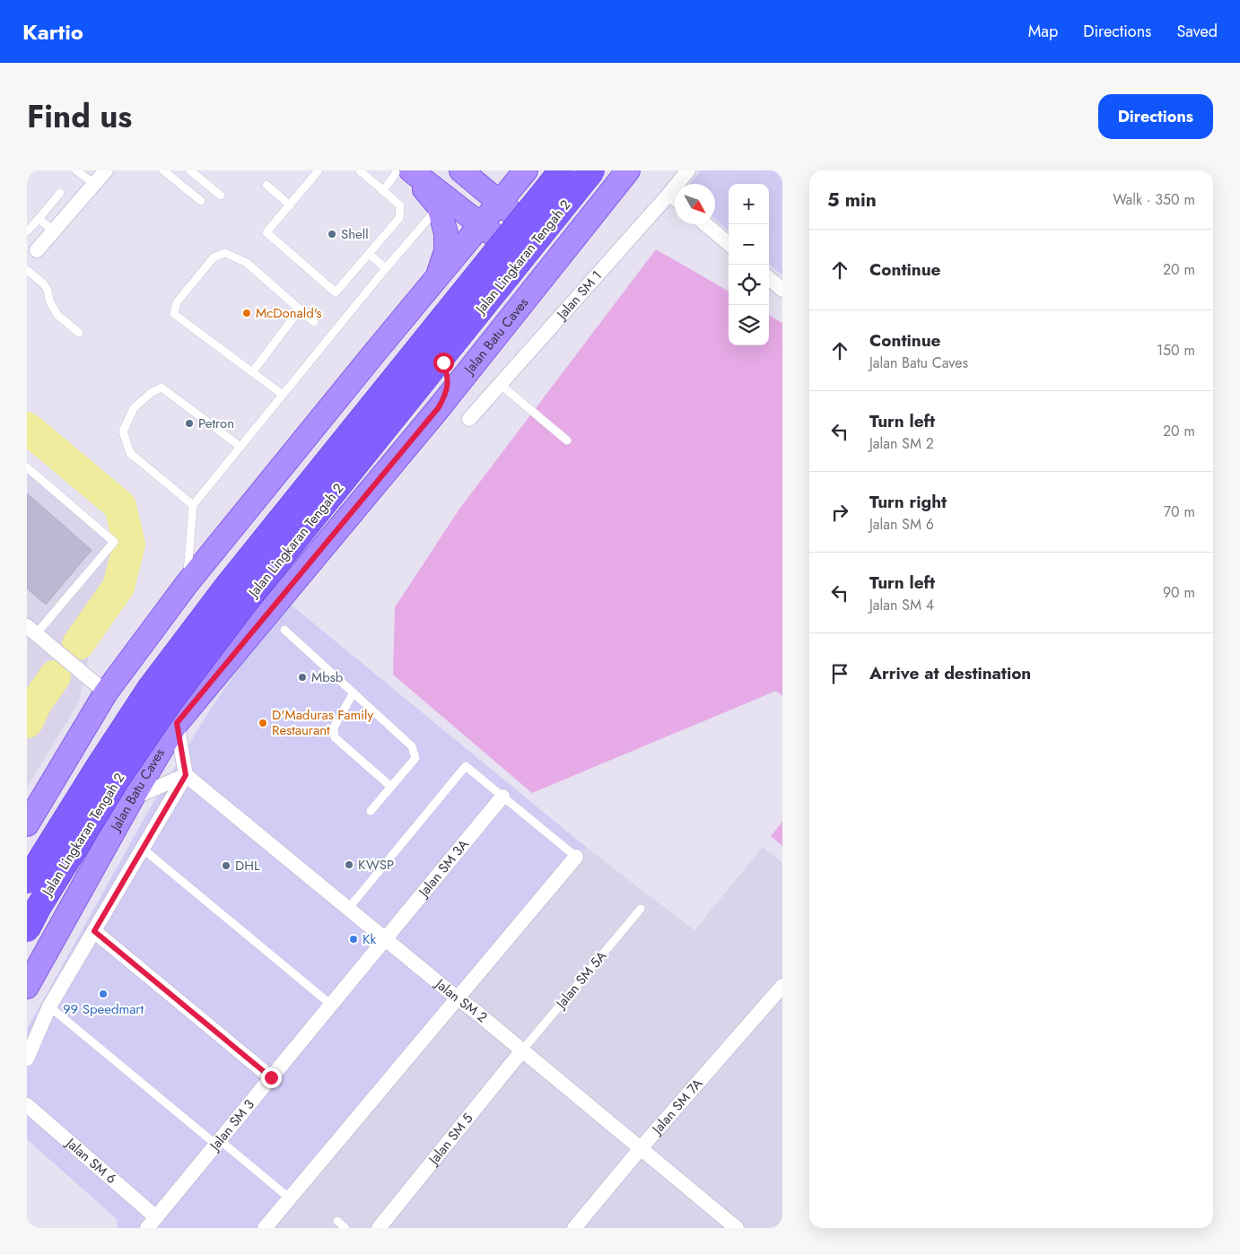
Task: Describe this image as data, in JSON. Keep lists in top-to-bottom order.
{
  "streets": {
    "highway": ["Jalan Lingkaran Tengah 2"],
    "main road": ["Jalan Batu Caves"],
    "street": [
      "Jalan SM 1",
      "Jalan SM 3A",
      "Jalan SM 2",
      "Jalan SM 7A",
      "Jalan SM 3",
      "Jalan SM 5",
      "Jalan SM 6"
    ],
    "lane": ["Jalan SM 5A"]
  },
  "crossings": [
    ["Jalan SM 3A", "Jalan SM 2"],
    ["Jalan SM 3A", "Jalan SM 3"],
    ["Jalan SM 5A", "Jalan SM 2"],
    ["Jalan SM 5A", "Jalan SM 5"],
    ["Jalan SM 2", "Jalan SM 7A"],
    ["Jalan SM 2", "Jalan SM 3"],
    ["Jalan SM 2", "Jalan SM 5"],
    ["Jalan SM 3", "Jalan SM 6"]
  ],
  "places": [
    "Shell",
    "McDonald's",
    "Petron",
    "Mbsb",
    "D'Maduras Family Restaurant",
    "KWSP",
    "DHL",
    "Kk",
    "99 Speedmart"
  ],
  "north": "bottom right",
  "page": {
    "header": "Kartio",
    "nav": ["Map", "Directions", "Saved"],
    "title": "Find us",
    "buttons": "Directions",
    "heading": ["5 min", "Walk · 350 m"],
    "map_buttons": ["+", "−"],
    "list": [
      ["Continue", "20 m"],
      ["Continue", "Jalan Batu Caves", "150 m"],
      ["Turn left", "Jalan SM 2", "20 m"],
      ["Turn right", "Jalan SM 6", "70 m"],
      ["Turn left", "Jalan SM 4", "90 m"],
      "Arrive at destination"
    ]
  }
}
